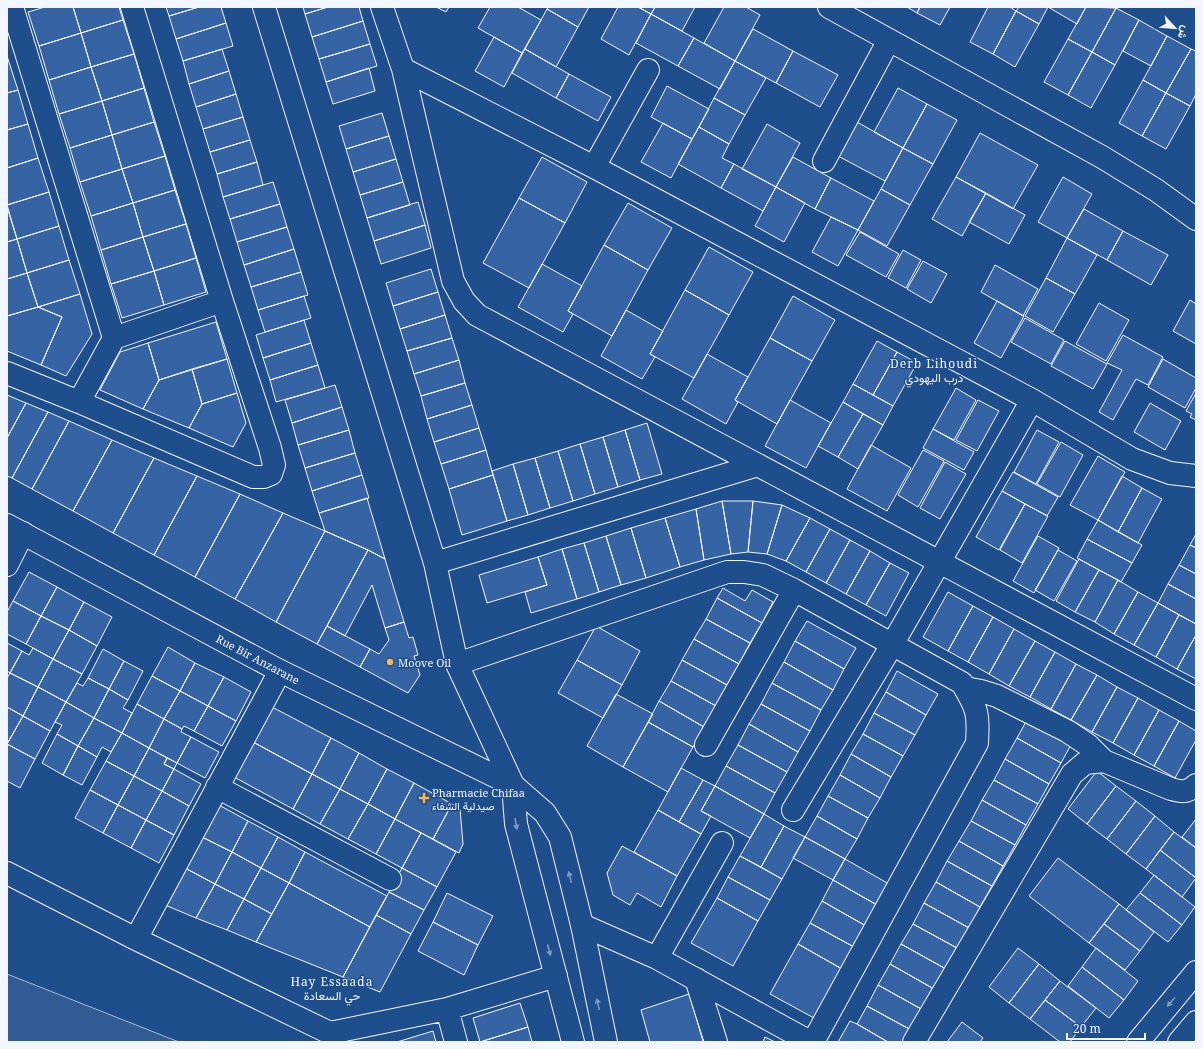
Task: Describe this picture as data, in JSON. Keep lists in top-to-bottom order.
{
  "streets": {
    "street": ["Rue Bir Anzarane"]
  },
  "districts": ["Derb Lihoudi درب اليهودي", "Hay Essaada حي السعادة"],
  "places": {
    "other": ["Moove Oil"],
    "health": ["Pharmacie Chifaa صيدلية الشفاء"]
  },
  "scale_bar": "20 m",
  "north": "bottom right"
}
